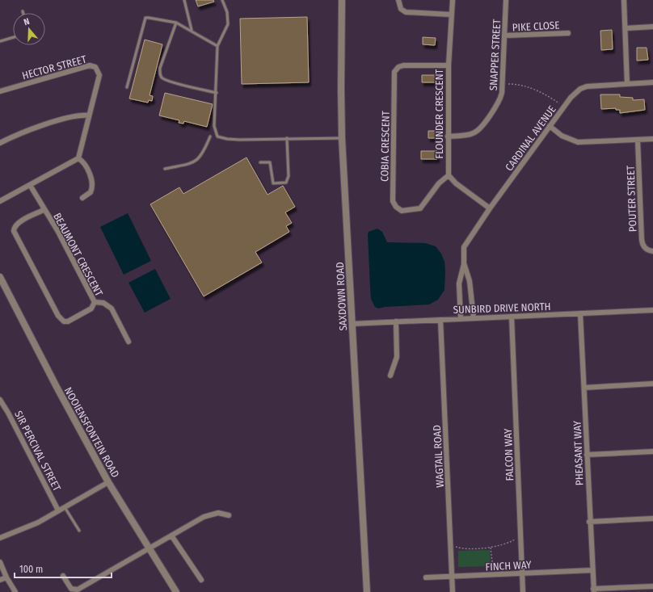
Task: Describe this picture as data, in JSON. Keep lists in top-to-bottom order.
{
  "streets": {
    "street": [
      "PIKE CLOSE",
      "SNAPPER STREET",
      "HECTOR STREET",
      "FLOUNDER CRESCENT",
      "CARDINAL AVENUE",
      "COBIA CRESCENT",
      "POUTER STREET",
      "BEAUMONT CRESCENT",
      "SAXDOWN ROAD",
      "SUNBIRD DRIVE NORTH",
      "NOOIENSFONTEIN ROAD",
      "SIR PERCIVAL STREET",
      "PHEASANT WAY",
      "FALCON WAY",
      "WAGTAIL ROAD",
      "FINCH WAY"
    ]
  },
  "crossings": [
    ["PIKE CLOSE", "SNAPPER STREET"],
    ["SNAPPER STREET", "FLOUNDER CRESCENT"],
    ["FLOUNDER CRESCENT", "COBIA CRESCENT"],
    ["CARDINAL AVENUE", "SUNBIRD DRIVE NORTH"],
    ["SAXDOWN ROAD", "SUNBIRD DRIVE NORTH"],
    ["SUNBIRD DRIVE NORTH", "PHEASANT WAY"],
    ["SUNBIRD DRIVE NORTH", "FALCON WAY"],
    ["SUNBIRD DRIVE NORTH", "WAGTAIL ROAD"],
    ["PHEASANT WAY", "FINCH WAY"],
    ["FALCON WAY", "FINCH WAY"],
    ["WAGTAIL ROAD", "FINCH WAY"]
  ],
  "scale_bar": "100 m",
  "north": "top"
}
